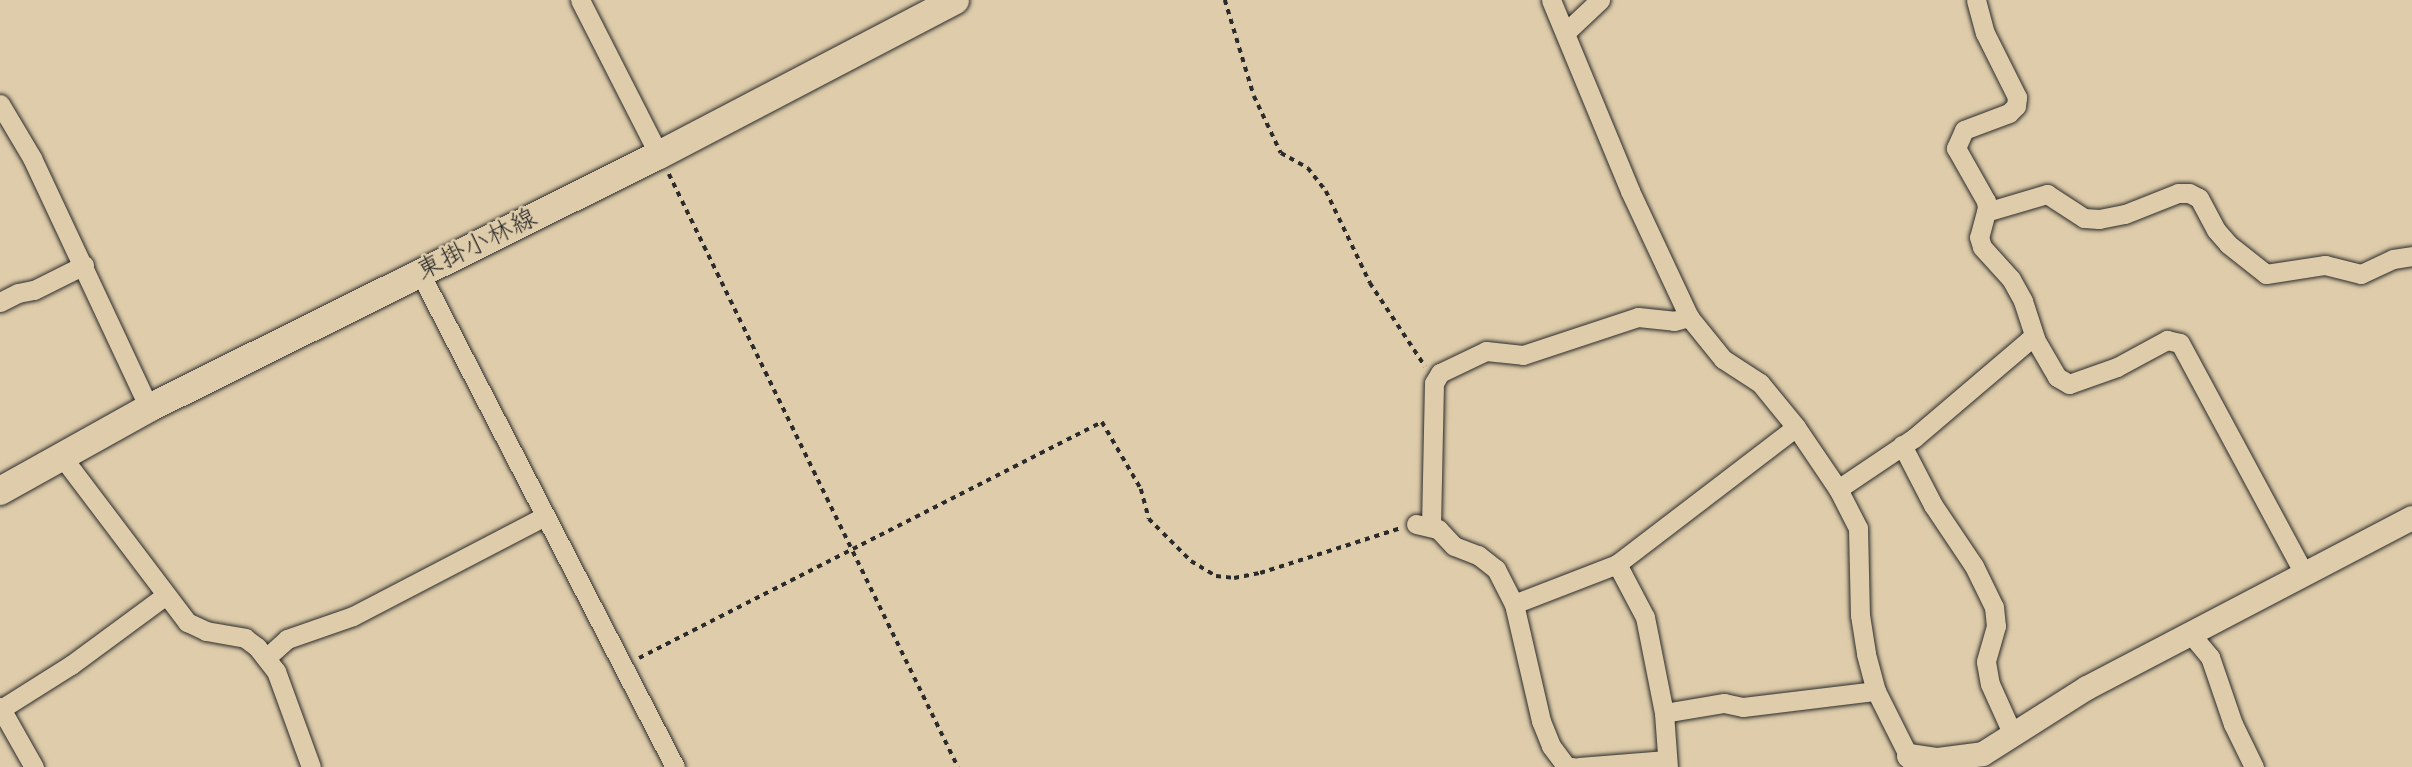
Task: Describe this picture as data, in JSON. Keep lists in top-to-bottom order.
{
  "streets": {
    "main road": ["東掛小林線"]
  }
}
